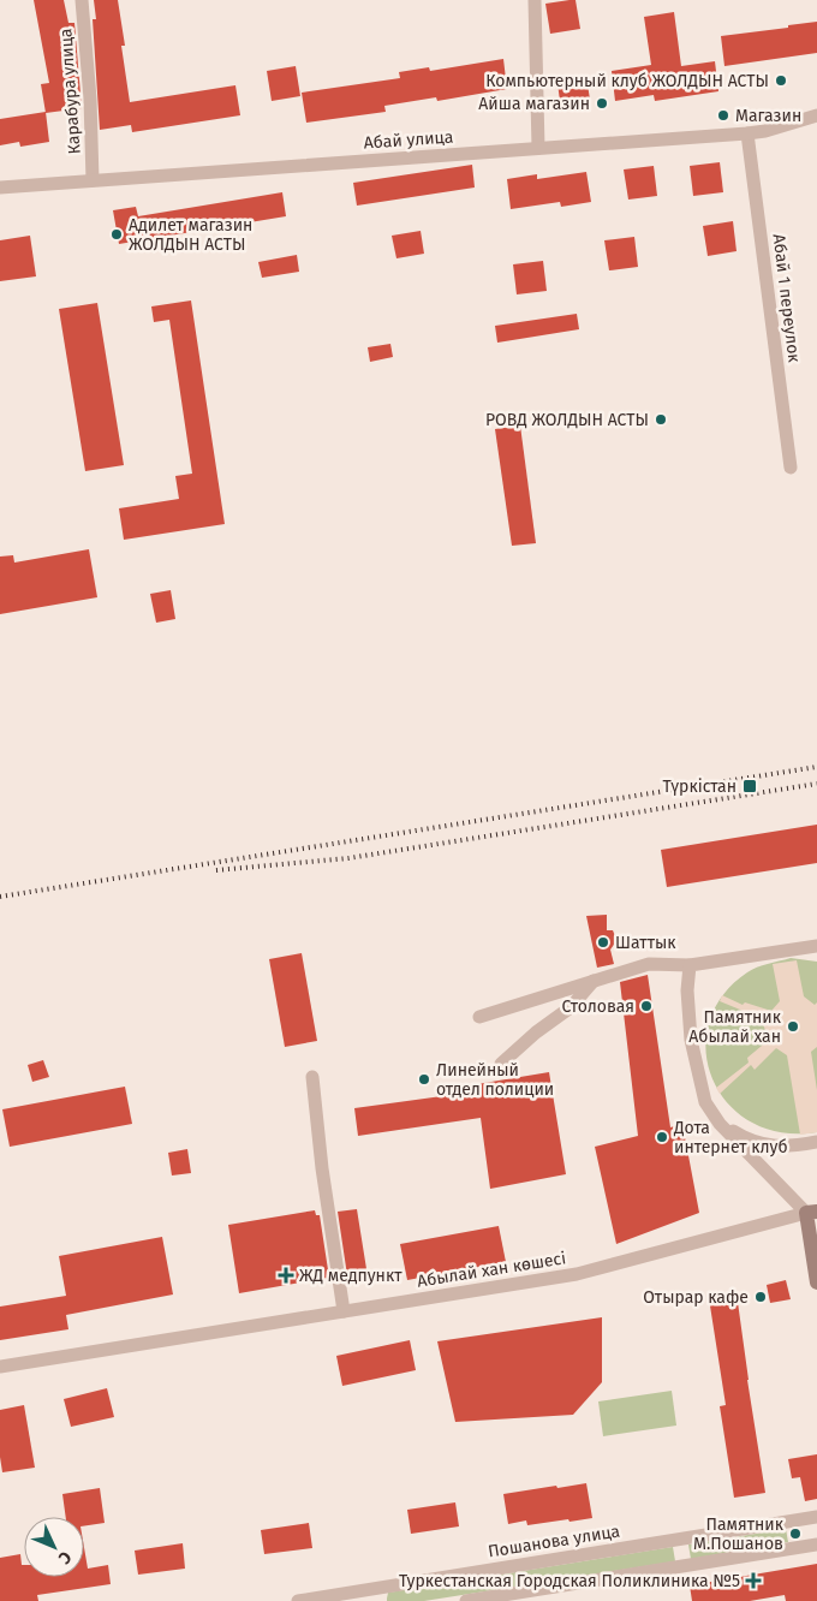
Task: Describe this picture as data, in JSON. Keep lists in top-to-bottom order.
{
  "streets": {
    "street": [
      "Карабура улица",
      "Абай улица",
      "Абай 1 переулок",
      "Абылай хан көшесі",
      "Пошанова улица"
    ]
  },
  "crossings": [
    ["Карабура улица", "Абай улица"],
    ["Абай улица", "Абай 1 переулок"]
  ],
  "places": {
    "other": [
      "Компьютерный клуб ЖОЛДЫН АСТЫ",
      "Айша магазин",
      "Магазин",
      "Адилет магазин ЖОЛДЫН АСТЫ",
      "РОВД ЖОЛДЫН АСТЫ",
      "Шаттык",
      "Столовая",
      "Памятник Абылай хан",
      "Линейный отдел полиции",
      "Дота интернет клуб",
      "Отырар кафе",
      "Памятник М.Пошанов"
    ],
    "transit": ["Түркістан"],
    "health": ["ЖД медпункт", "Туркестанская Городская Поликлиника №5"]
  },
  "north": "bottom right"
}
